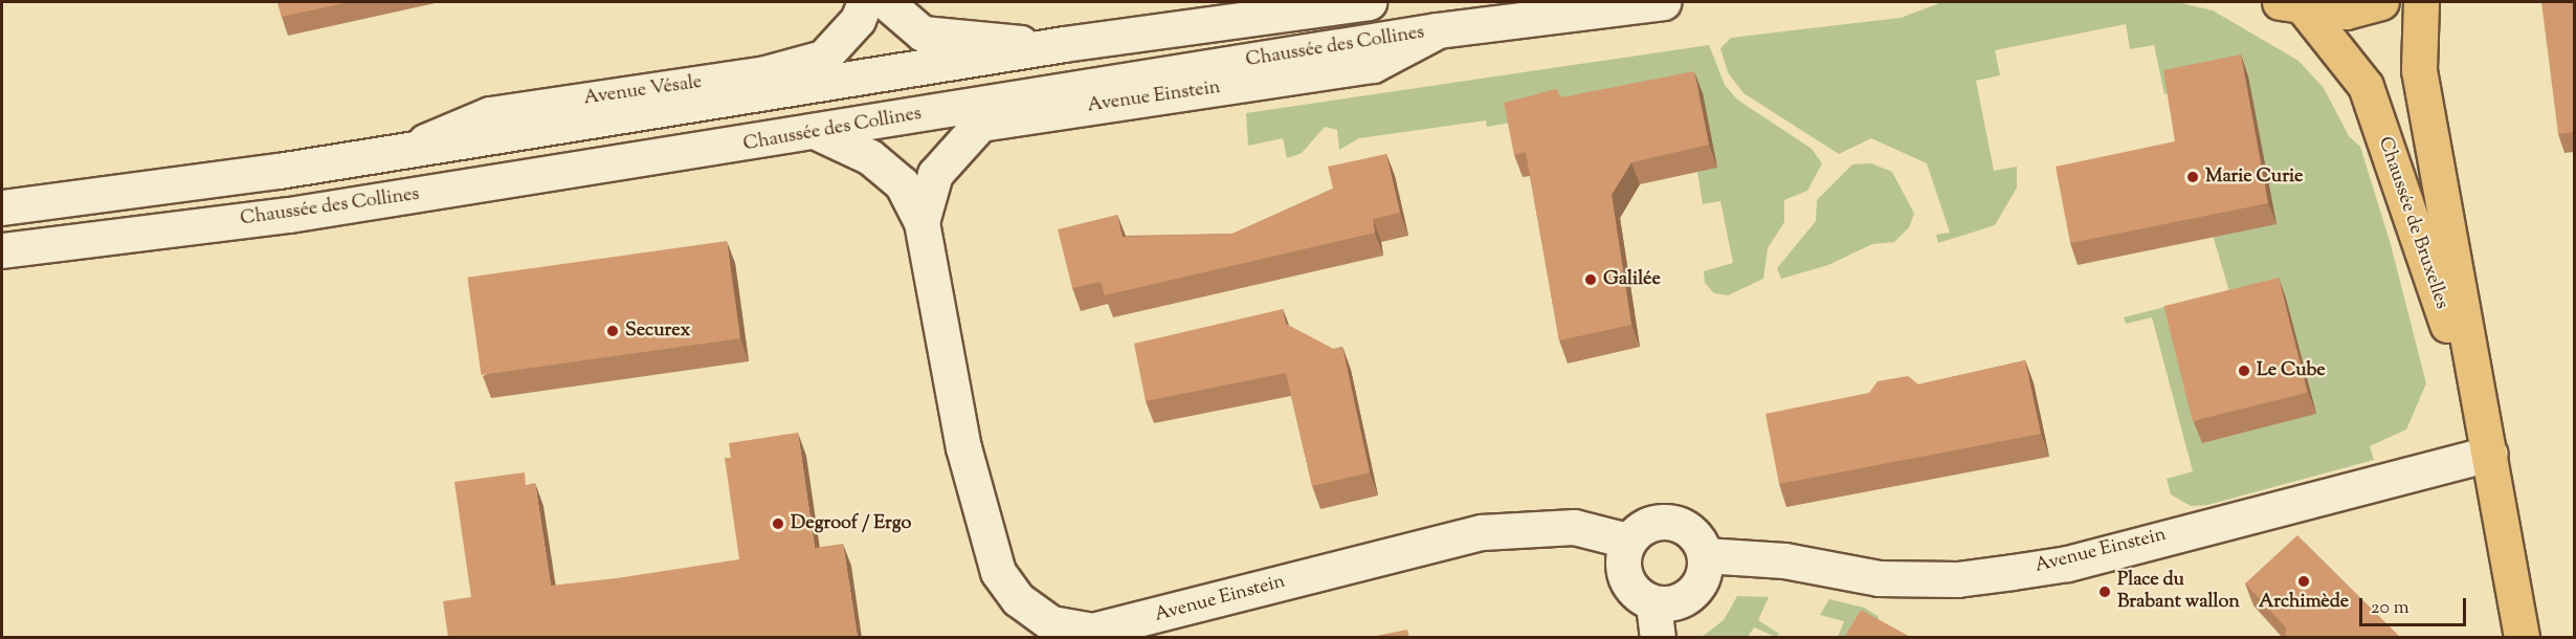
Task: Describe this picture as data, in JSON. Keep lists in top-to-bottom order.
{
  "streets": {
    "main road": ["Chaussée de Bruxelles"],
    "street": ["Chaussée des Collines", "Avenue Vésale", "Avenue Einstein"]
  },
  "crossings": [
    ["Chaussée des Collines", "Avenue Einstein"],
    ["Avenue Einstein", "Chaussée de Bruxelles"]
  ],
  "places": [
    "Marie Curie",
    "Galilée",
    "Securex",
    "Le Cube",
    "Degroof / Ergo",
    "Archimède",
    "Place du Brabant wallon"
  ],
  "scale_bar": "20 m"
}
